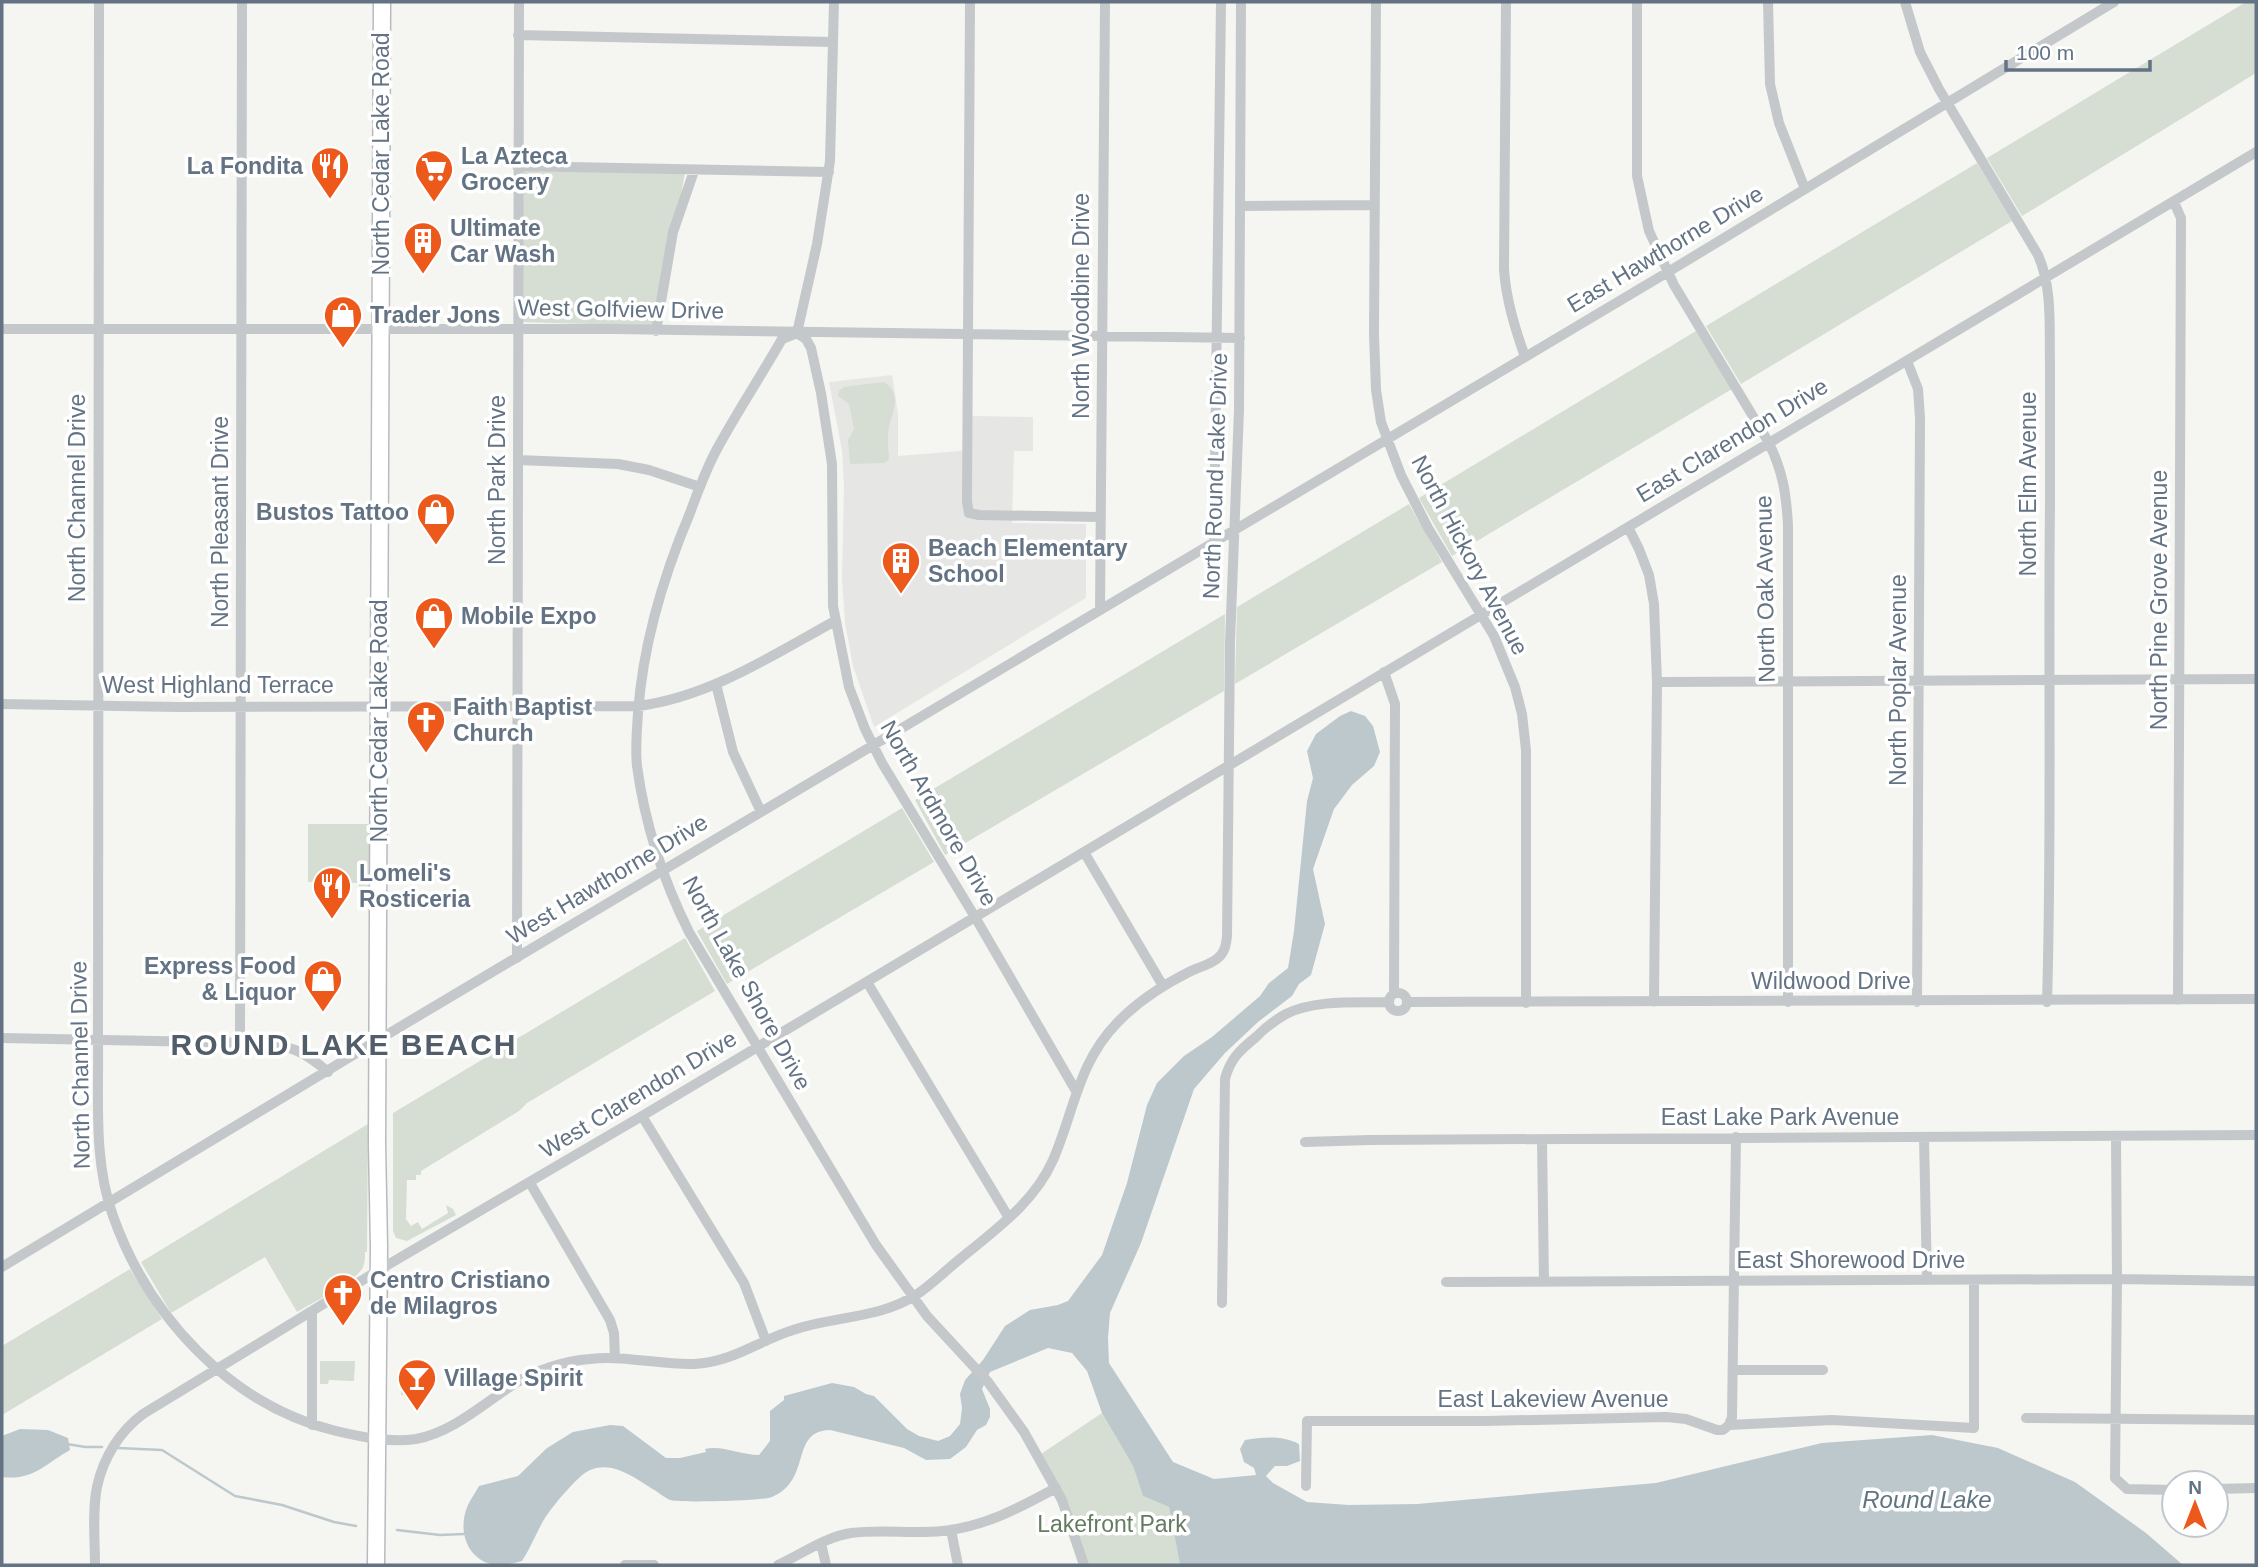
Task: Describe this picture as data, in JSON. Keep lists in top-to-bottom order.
{
  "streets": {
    "main road": ["North Cedar Lake Road"],
    "street": [
      "East Hawthorne Drive",
      "North Woodbine Drive",
      "West Golfview Drive",
      "East Clarendon Drive",
      "North Round Lake Drive",
      "North Park Drive",
      "North Elm Avenue",
      "North Channel Drive",
      "North Pleasant Drive",
      "North Hickory Avenue",
      "North Oak Avenue",
      "North Pine Grove Avenue",
      "North Poplar Avenue",
      "West Highland Terrace",
      "North Ardmore Drive",
      "West Hawthorne Drive",
      "Wildwood Drive",
      "North Lake Shore Drive",
      "West Clarendon Drive",
      "East Lake Park Avenue",
      "East Shorewood Drive",
      "East Lakeview Avenue"
    ]
  },
  "crossings": [
    ["North Cedar Lake Road", "West Golfview Drive"],
    ["North Cedar Lake Road", "North Channel Drive"],
    ["North Cedar Lake Road", "West Highland Terrace"],
    ["North Cedar Lake Road", "West Hawthorne Drive"],
    ["North Cedar Lake Road", "West Clarendon Drive"],
    ["East Hawthorne Drive", "North Round Lake Drive"],
    ["East Hawthorne Drive", "North Elm Avenue"],
    ["East Hawthorne Drive", "North Hickory Avenue"],
    ["East Hawthorne Drive", "North Oak Avenue"],
    ["East Hawthorne Drive", "West Hawthorne Drive"],
    ["North Woodbine Drive", "West Golfview Drive"],
    ["North Woodbine Drive", "West Hawthorne Drive"],
    ["West Golfview Drive", "North Round Lake Drive"],
    ["West Golfview Drive", "North Park Drive"],
    ["West Golfview Drive", "North Channel Drive"],
    ["West Golfview Drive", "North Pleasant Drive"],
    ["West Golfview Drive", "North Ardmore Drive"],
    ["West Golfview Drive", "North Lake Shore Drive"],
    ["East Clarendon Drive", "North Round Lake Drive"],
    ["East Clarendon Drive", "North Elm Avenue"],
    ["East Clarendon Drive", "North Hickory Avenue"],
    ["East Clarendon Drive", "North Oak Avenue"],
    ["East Clarendon Drive", "North Pine Grove Avenue"],
    ["East Clarendon Drive", "North Poplar Avenue"],
    ["East Clarendon Drive", "West Clarendon Drive"],
    ["North Round Lake Drive", "North Channel Drive"],
    ["North Round Lake Drive", "West Hawthorne Drive"],
    ["North Round Lake Drive", "West Clarendon Drive"],
    ["North Park Drive", "West Highland Terrace"],
    ["North Park Drive", "West Hawthorne Drive"],
    ["North Elm Avenue", "Wildwood Drive"],
    ["North Channel Drive", "West Highland Terrace"],
    ["North Channel Drive", "North Ardmore Drive"],
    ["North Channel Drive", "West Hawthorne Drive"],
    ["North Channel Drive", "North Lake Shore Drive"],
    ["North Channel Drive", "West Clarendon Drive"],
    ["North Pleasant Drive", "West Highland Terrace"],
    ["North Hickory Avenue", "Wildwood Drive"],
    ["North Oak Avenue", "Wildwood Drive"],
    ["North Pine Grove Avenue", "Wildwood Drive"],
    ["North Poplar Avenue", "Wildwood Drive"],
    ["West Highland Terrace", "North Ardmore Drive"],
    ["West Highland Terrace", "North Lake Shore Drive"],
    ["North Ardmore Drive", "West Hawthorne Drive"],
    ["North Ardmore Drive", "North Lake Shore Drive"],
    ["North Ardmore Drive", "West Clarendon Drive"],
    ["West Hawthorne Drive", "North Lake Shore Drive"],
    ["North Lake Shore Drive", "West Clarendon Drive"],
    ["East Shorewood Drive", "East Lakeview Avenue"]
  ],
  "districts": ["ROUND LAKE BEACH"],
  "water": ["Round Lake"],
  "parks": ["Lakefront Park"],
  "places": {
    "restaurant": ["La Fondita", "Lomeli's Rosticeria"],
    "supermarket": ["La Azteca Grocery"],
    "building": ["Ultimate Car Wash", "Beach Elementary School"],
    "shop": [
      "Trader Jons",
      "Bustos Tattoo",
      "Mobile Expo",
      "Express Food & Liquor"
    ],
    "church": ["Faith Baptist Church", "Centro Cristiano de Milagros"],
    "bar": ["Village Spirit"]
  },
  "scale_bar": "100 m",
  "north": "top"
}
